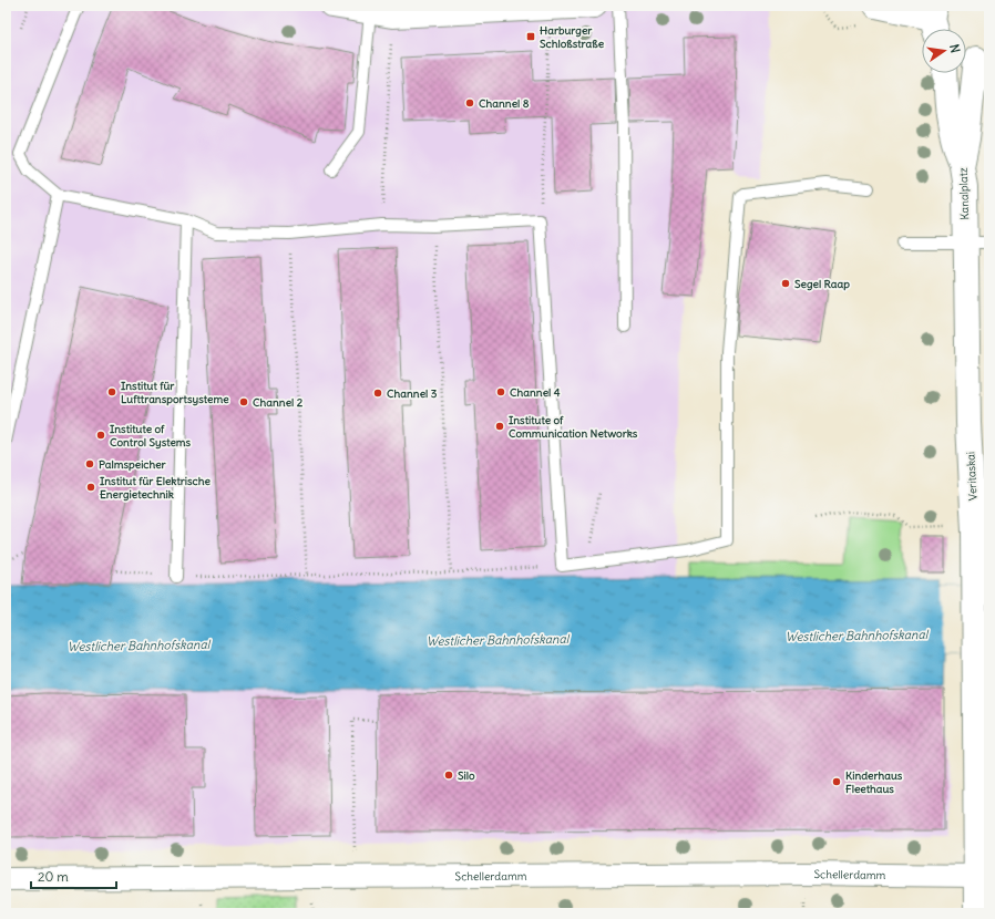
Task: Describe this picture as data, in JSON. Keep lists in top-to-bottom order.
{
  "streets": {
    "main road": ["Kanalplatz", "Veritaskai"],
    "street": ["Schellerdamm"]
  },
  "crossings": [
    ["Kanalplatz", "Veritaskai"],
    ["Veritaskai", "Schellerdamm"]
  ],
  "water": ["Westlicher Bahnhofskanal"],
  "places": {
    "transit": ["Harburger Schloßstraße"],
    "other": [
      "Channel 8",
      "Segel Raap",
      "Institut für Lufttransportsysteme",
      "Channel 4",
      "Channel 3",
      "Channel 2",
      "Institute of Communication Networks",
      "Institute of Control Systems",
      "Palmspeicher",
      "Institut für Elektrische Energietechnik",
      "Silo",
      "Kinderhaus Fleethaus"
    ]
  },
  "scale_bar": "20 m",
  "north": "right"
}
